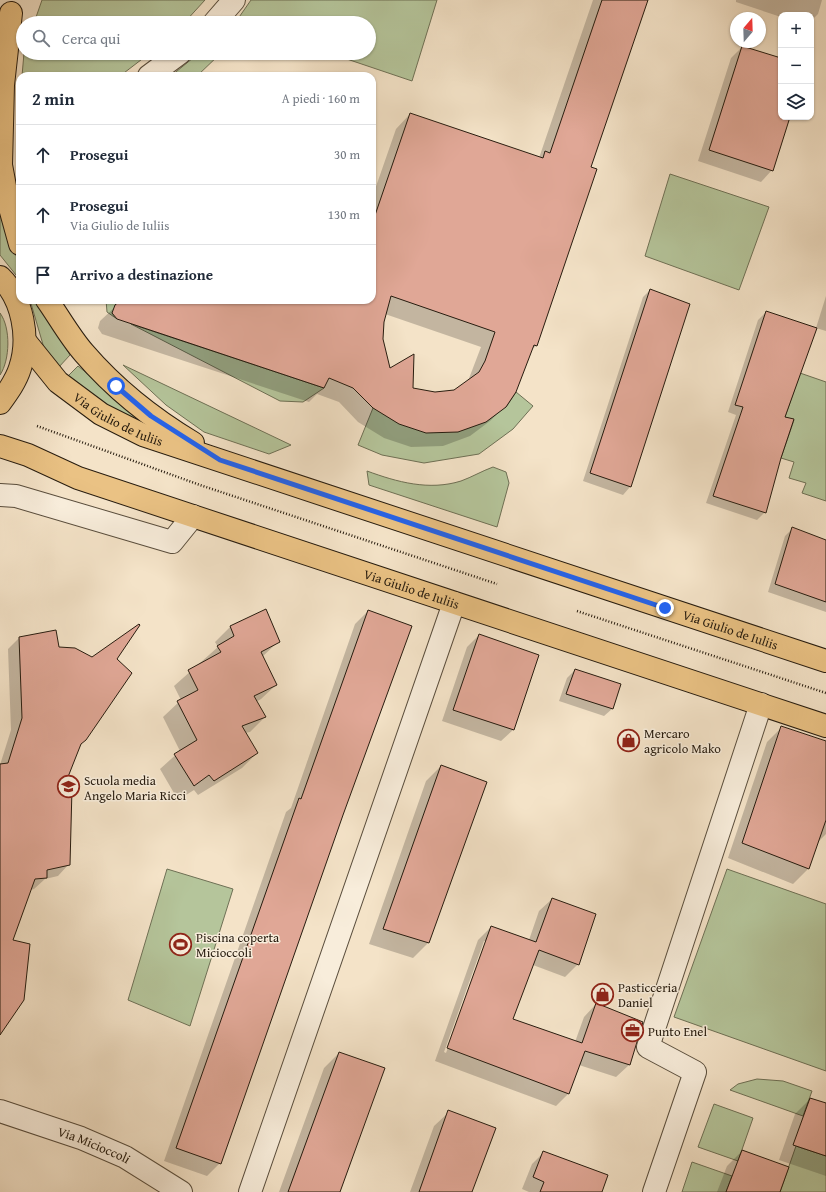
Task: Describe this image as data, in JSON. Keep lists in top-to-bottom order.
{
  "streets": {
    "main road": ["Via Giulio de Iuliis"],
    "street": ["Via Micioccoli"]
  },
  "places": {
    "shop": ["Mercaro agricolo Mako", "Pasticceria Daniel"],
    "school or university": ["Scuola media Angelo Maria Ricci"],
    "sports": ["Piscina coperta Micioccoli"],
    "office": ["Punto Enel"]
  },
  "north": "top",
  "page": {
    "map_buttons": ["+", "−"],
    "search": "Cerca qui",
    "heading": ["2 min", "A piedi · 160 m"],
    "list": [
      ["Prosegui", "30 m"],
      ["Prosegui", "Via Giulio de Iuliis", "130 m"],
      "Arrivo a destinazione"
    ]
  }
}
